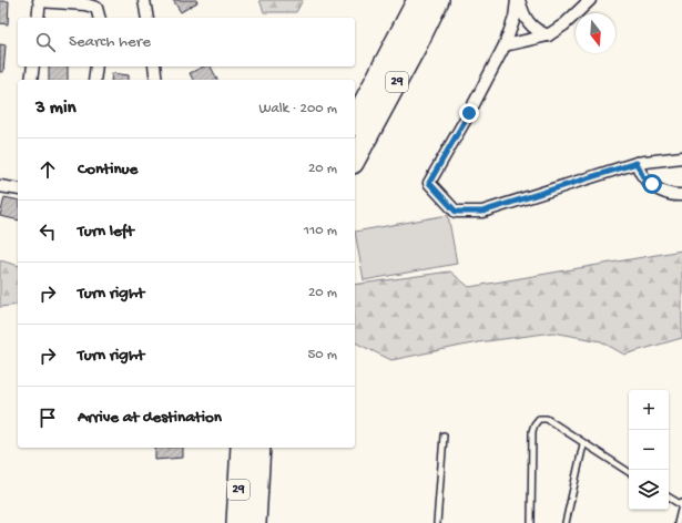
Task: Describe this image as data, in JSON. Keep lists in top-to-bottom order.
{
  "streets": {
    "highway": ["29"]
  },
  "north": "bottom",
  "page": {
    "search": "Search here",
    "heading": ["3 min", "Walk · 200 m"],
    "list": [
      ["Continue", "20 m"],
      ["Turn left", "110 m"],
      ["Turn right", "20 m"],
      ["Turn right", "50 m"],
      "Arrive at destination"
    ],
    "map_buttons": ["+", "−"]
  }
}
